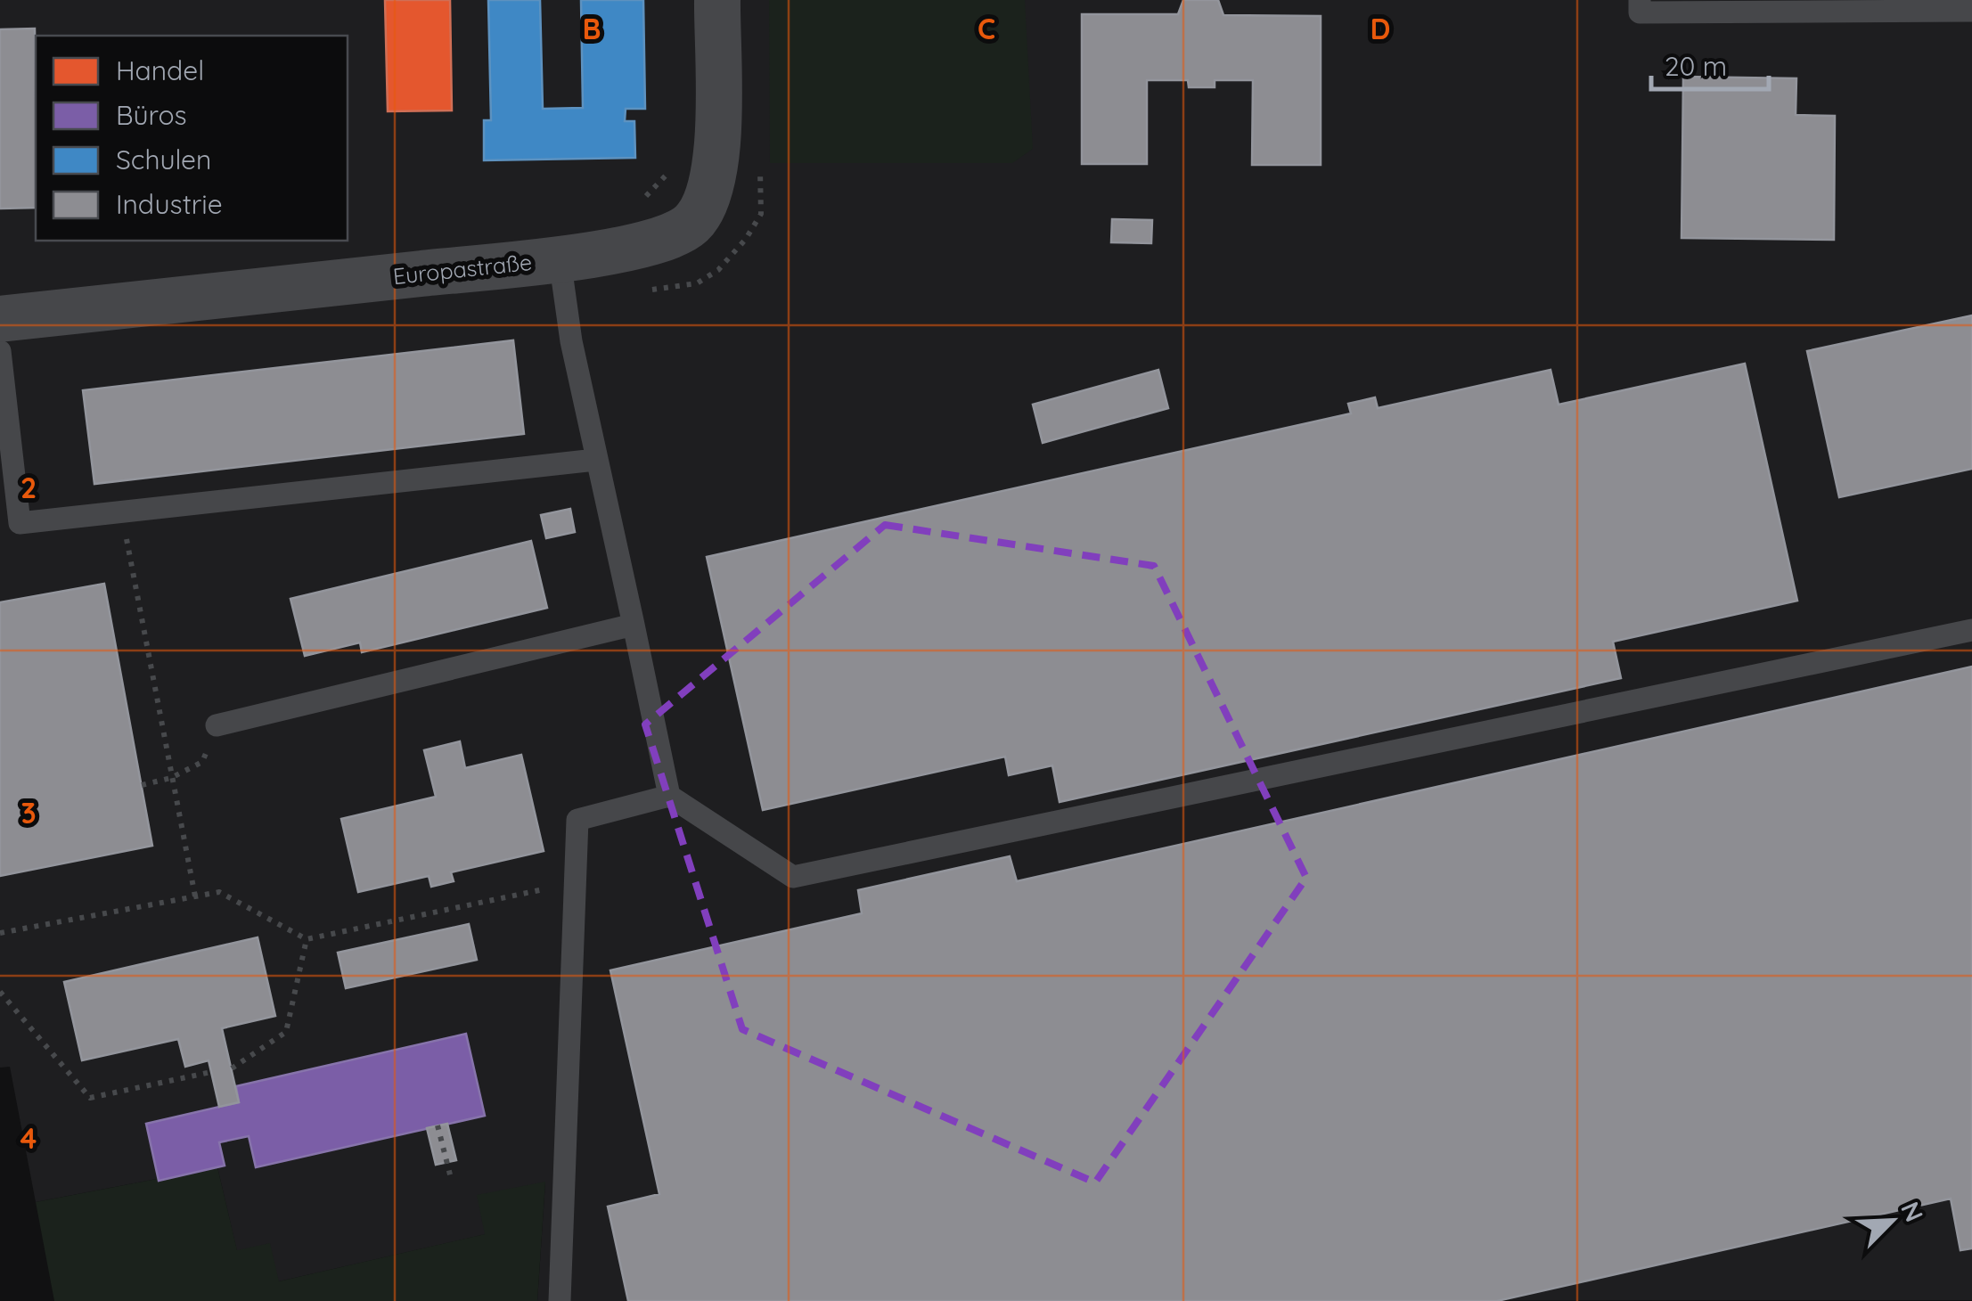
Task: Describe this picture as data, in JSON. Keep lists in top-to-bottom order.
{
  "streets": {
    "street": ["Europastraße"]
  },
  "legend": [
    "Handel",
    "Büros",
    "Schulen",
    "Industrie"
  ],
  "scale_bar": "20 m",
  "north": "top right",
  "grid": {
    "columns": ["B", "C", "D"],
    "rows": ["2", "3", "4"]
  }
}
